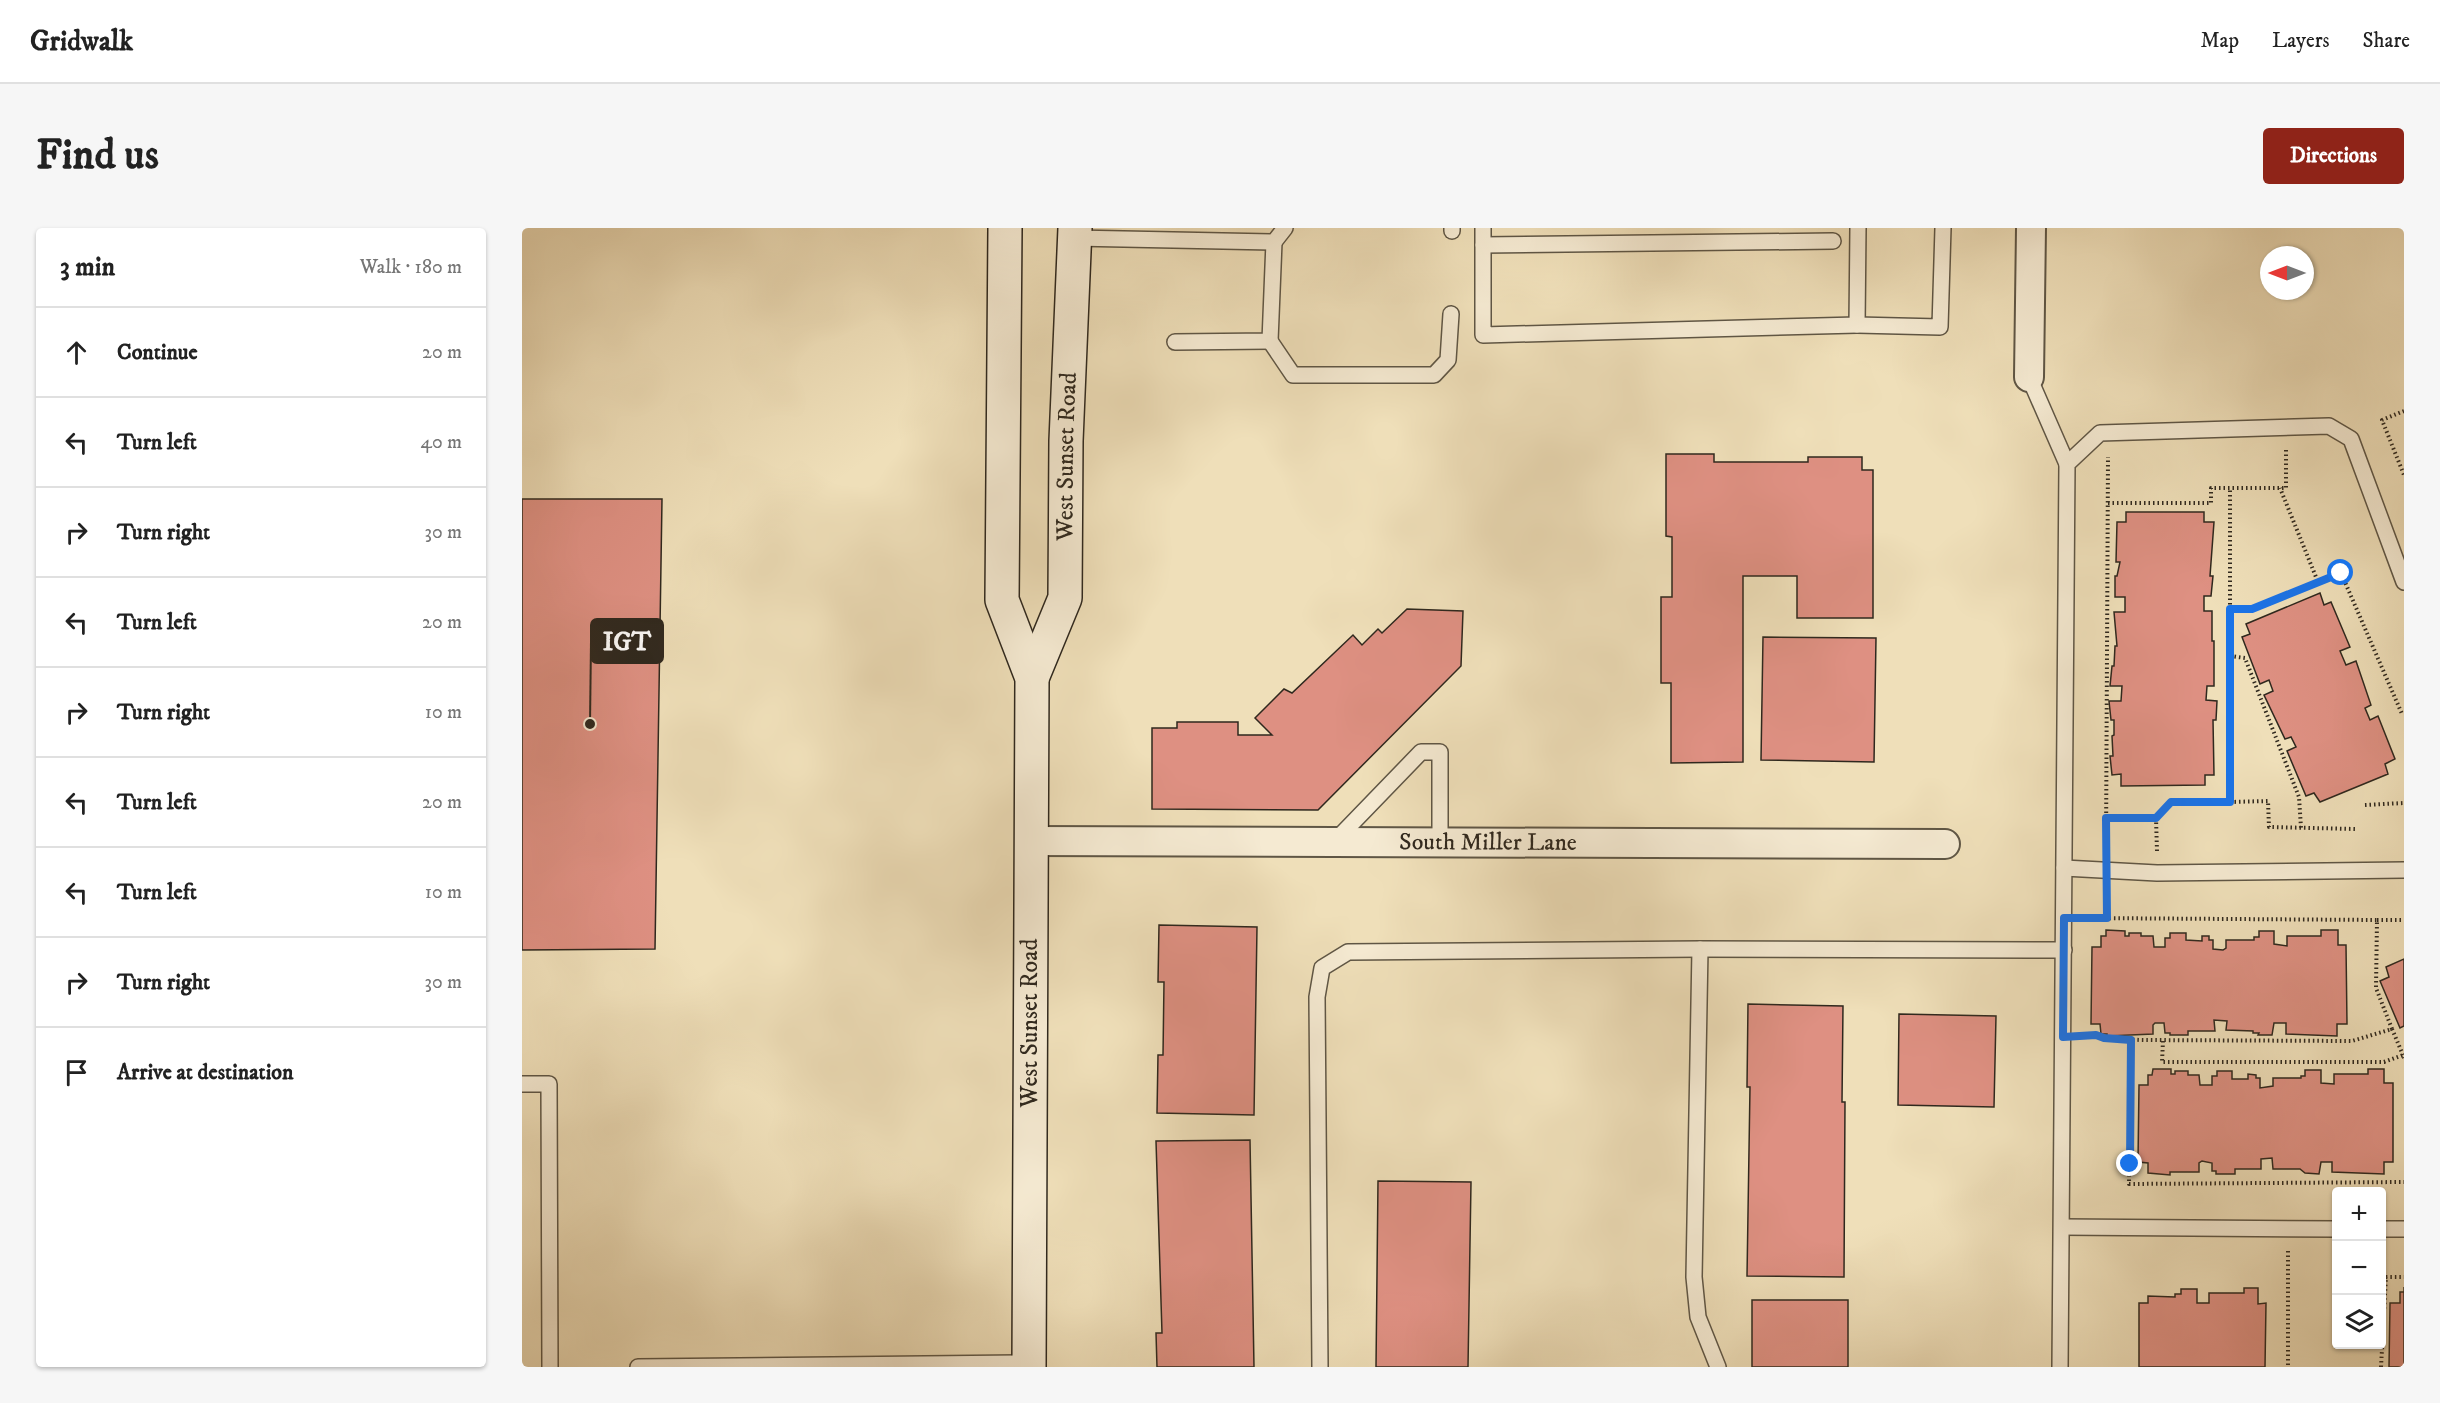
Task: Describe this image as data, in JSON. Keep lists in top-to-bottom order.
{
  "streets": {
    "main road": ["West Sunset Road"],
    "street": ["South Miller Lane"]
  },
  "crossings": [
    ["West Sunset Road", "South Miller Lane"]
  ],
  "places": ["IGT"],
  "north": "left",
  "page": {
    "header": "Gridwalk",
    "nav": ["Map", "Layers", "Share"],
    "buttons": "Directions",
    "title": "Find us",
    "heading": ["3 min", "Walk · 180 m"],
    "list": [
      ["Continue", "20 m"],
      ["Turn left", "40 m"],
      ["Turn right", "30 m"],
      ["Turn left", "20 m"],
      ["Turn right", "10 m"],
      ["Turn left", "20 m"],
      ["Turn left", "10 m"],
      ["Turn right", "30 m"],
      "Arrive at destination"
    ],
    "map_buttons": ["+", "−"]
  }
}
